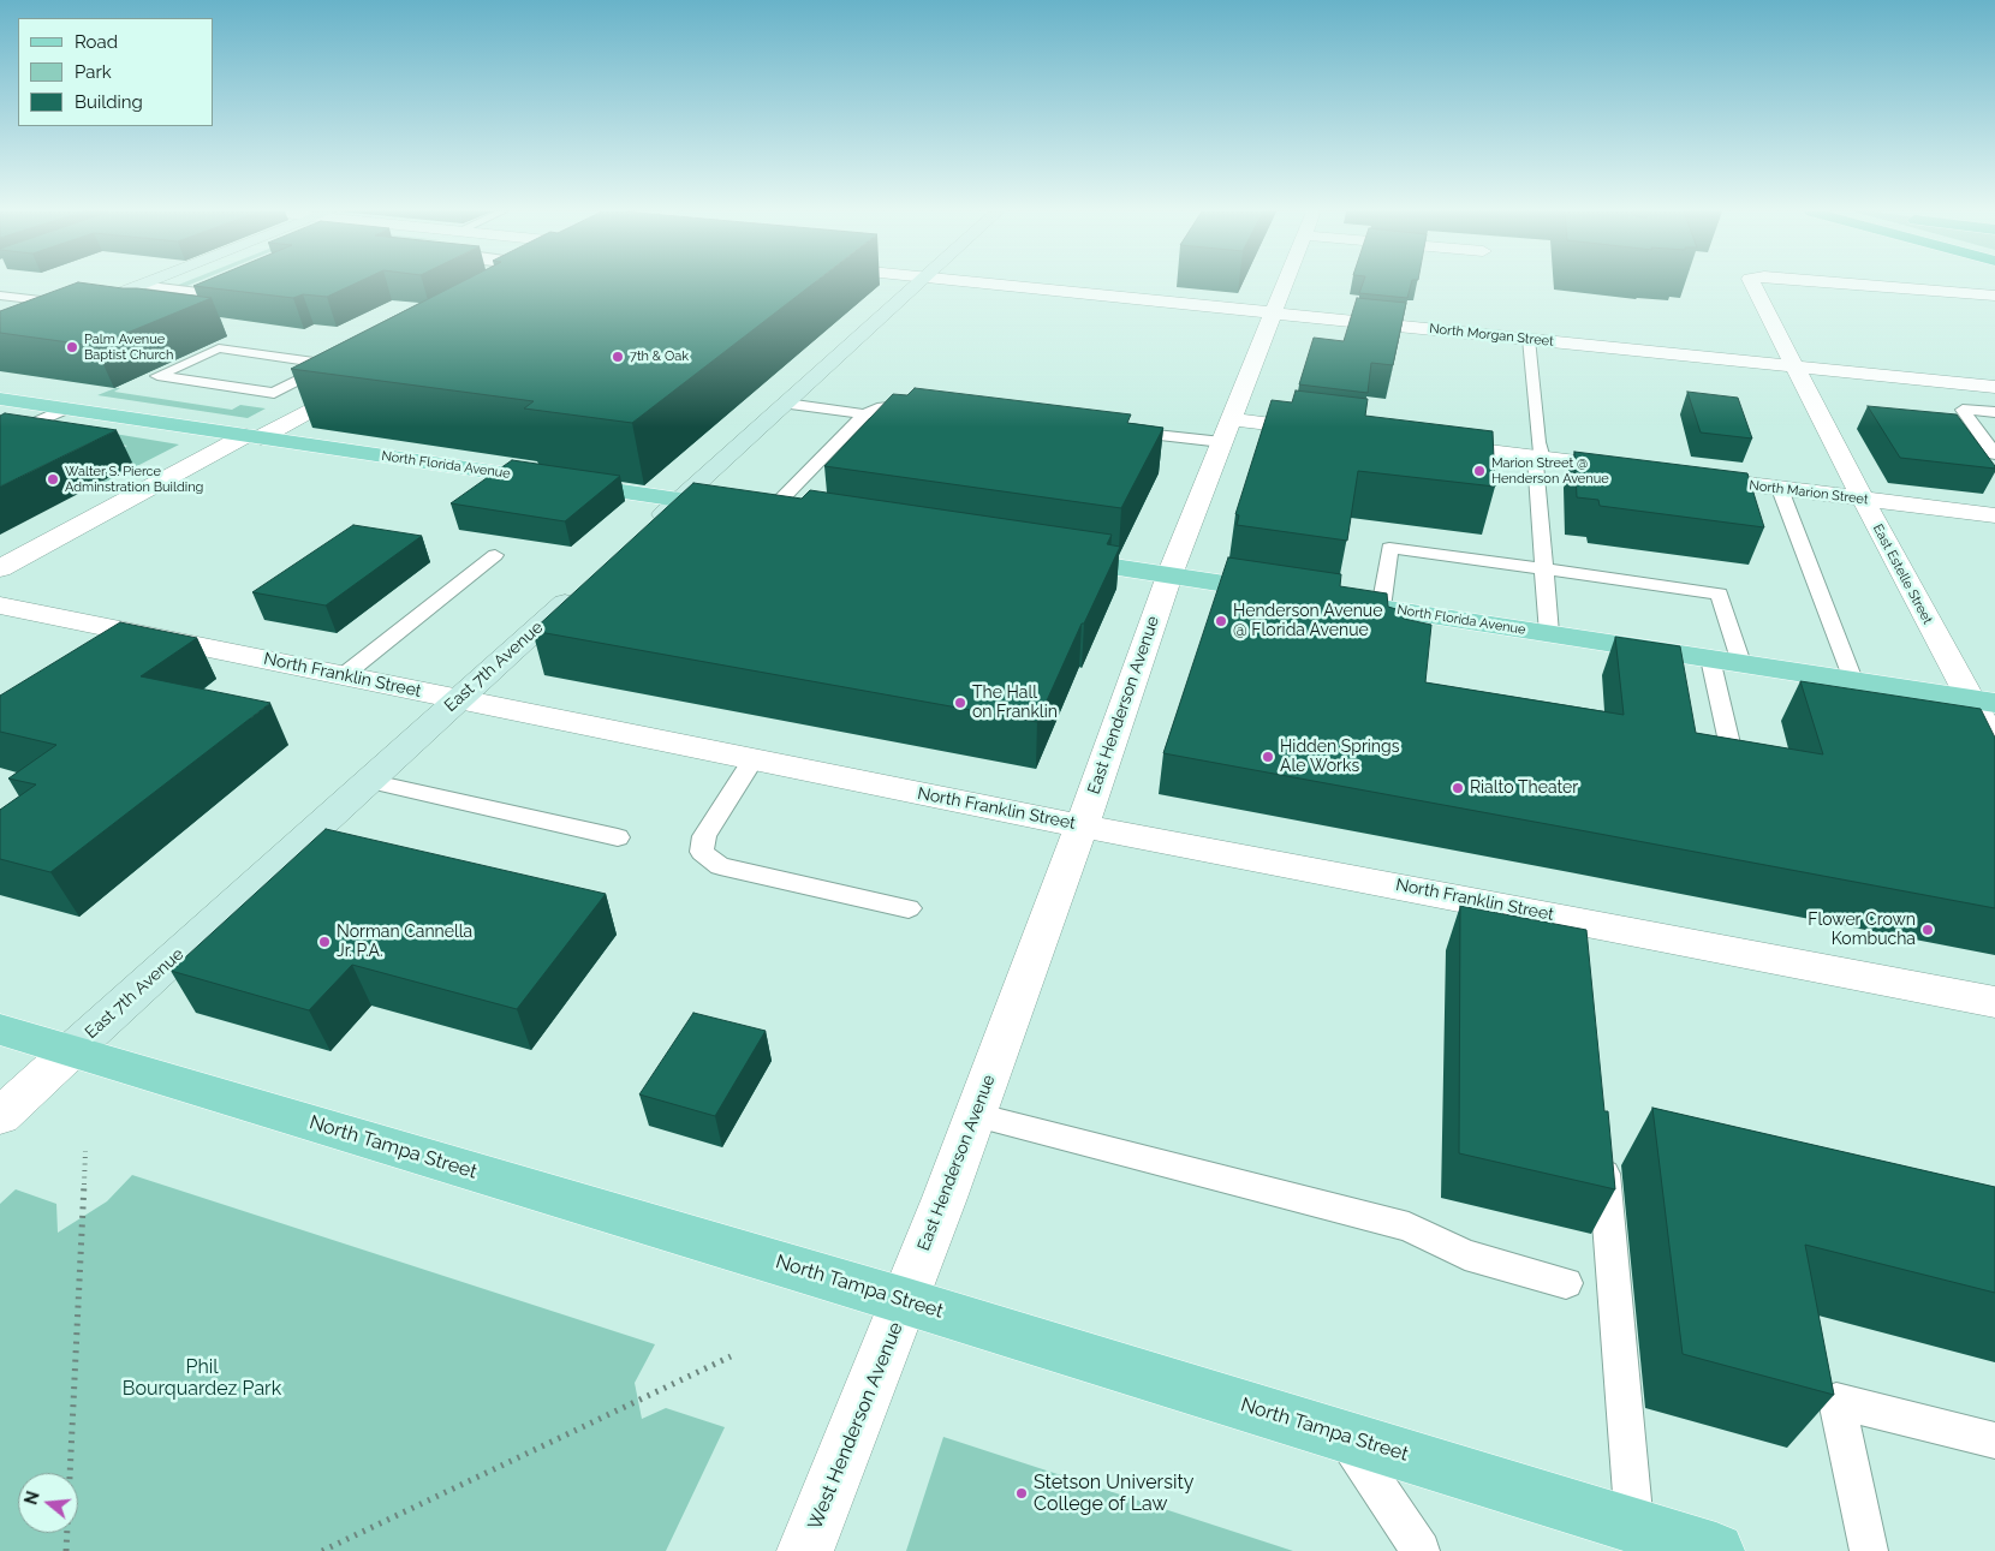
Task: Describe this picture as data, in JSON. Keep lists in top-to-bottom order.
{
  "streets": {
    "main road": ["North Florida Avenue", "North Tampa Street"],
    "street": [
      "North Morgan Street",
      "North Marion Street",
      "East Estelle Street",
      "East 7th Avenue",
      "North Franklin Street",
      "East Henderson Avenue",
      "West Henderson Avenue"
    ]
  },
  "crossings": [
    ["North Morgan Street", "East Estelle Street"],
    ["North Morgan Street", "East Henderson Avenue"],
    ["North Florida Avenue", "East Estelle Street"],
    ["North Marion Street", "East Estelle Street"],
    ["East 7th Avenue", "North Franklin Street"],
    ["East 7th Avenue", "North Tampa Street"],
    ["North Franklin Street", "East Henderson Avenue"],
    ["East Henderson Avenue", "North Tampa Street"],
    ["East Henderson Avenue", "West Henderson Avenue"],
    ["North Tampa Street", "West Henderson Avenue"]
  ],
  "parks": ["Phil Bourquardez Park"],
  "places": [
    "Palm Avenue Baptist Church",
    "7th & Oak",
    "Marion Street @ Henderson Avenue",
    "Walter S. Pierce Adminstration Building",
    "Henderson Avenue @ Florida Avenue",
    "The Hall on Franklin",
    "Hidden Springs Ale Works",
    "Rialto Theater",
    "Flower Crown Kombucha",
    "Norman Cannella Jr. P.A.",
    "Stetson University College of Law"
  ],
  "legend": ["Road", "Park", "Building"],
  "north": "left"
}
